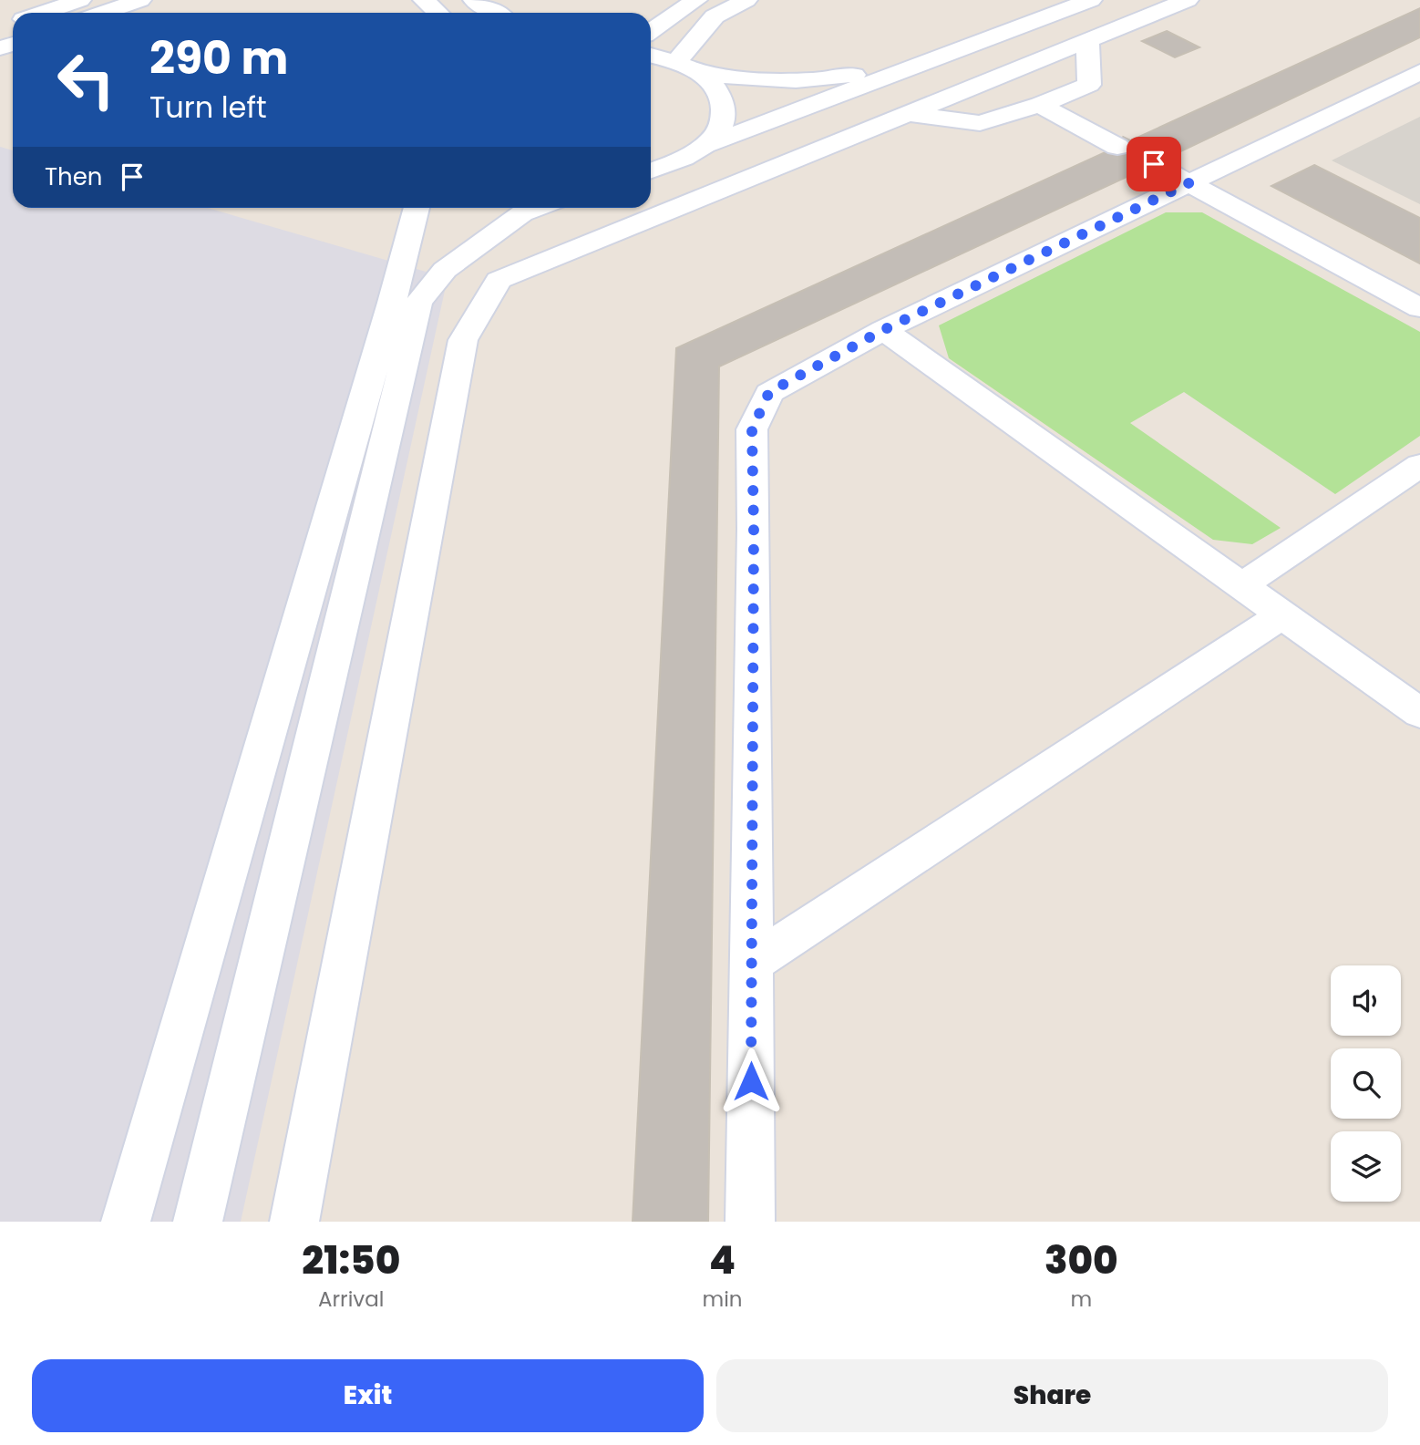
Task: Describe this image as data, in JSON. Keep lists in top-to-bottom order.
{
  "page": {
    "turn": ["290 m", "Turn left"],
    "then": "Then",
    "eta": [
      "21:50",
      "Arrival",
      "4",
      "min",
      "300",
      "m"
    ],
    "buttons": ["Exit", "Share"]
  }
}
